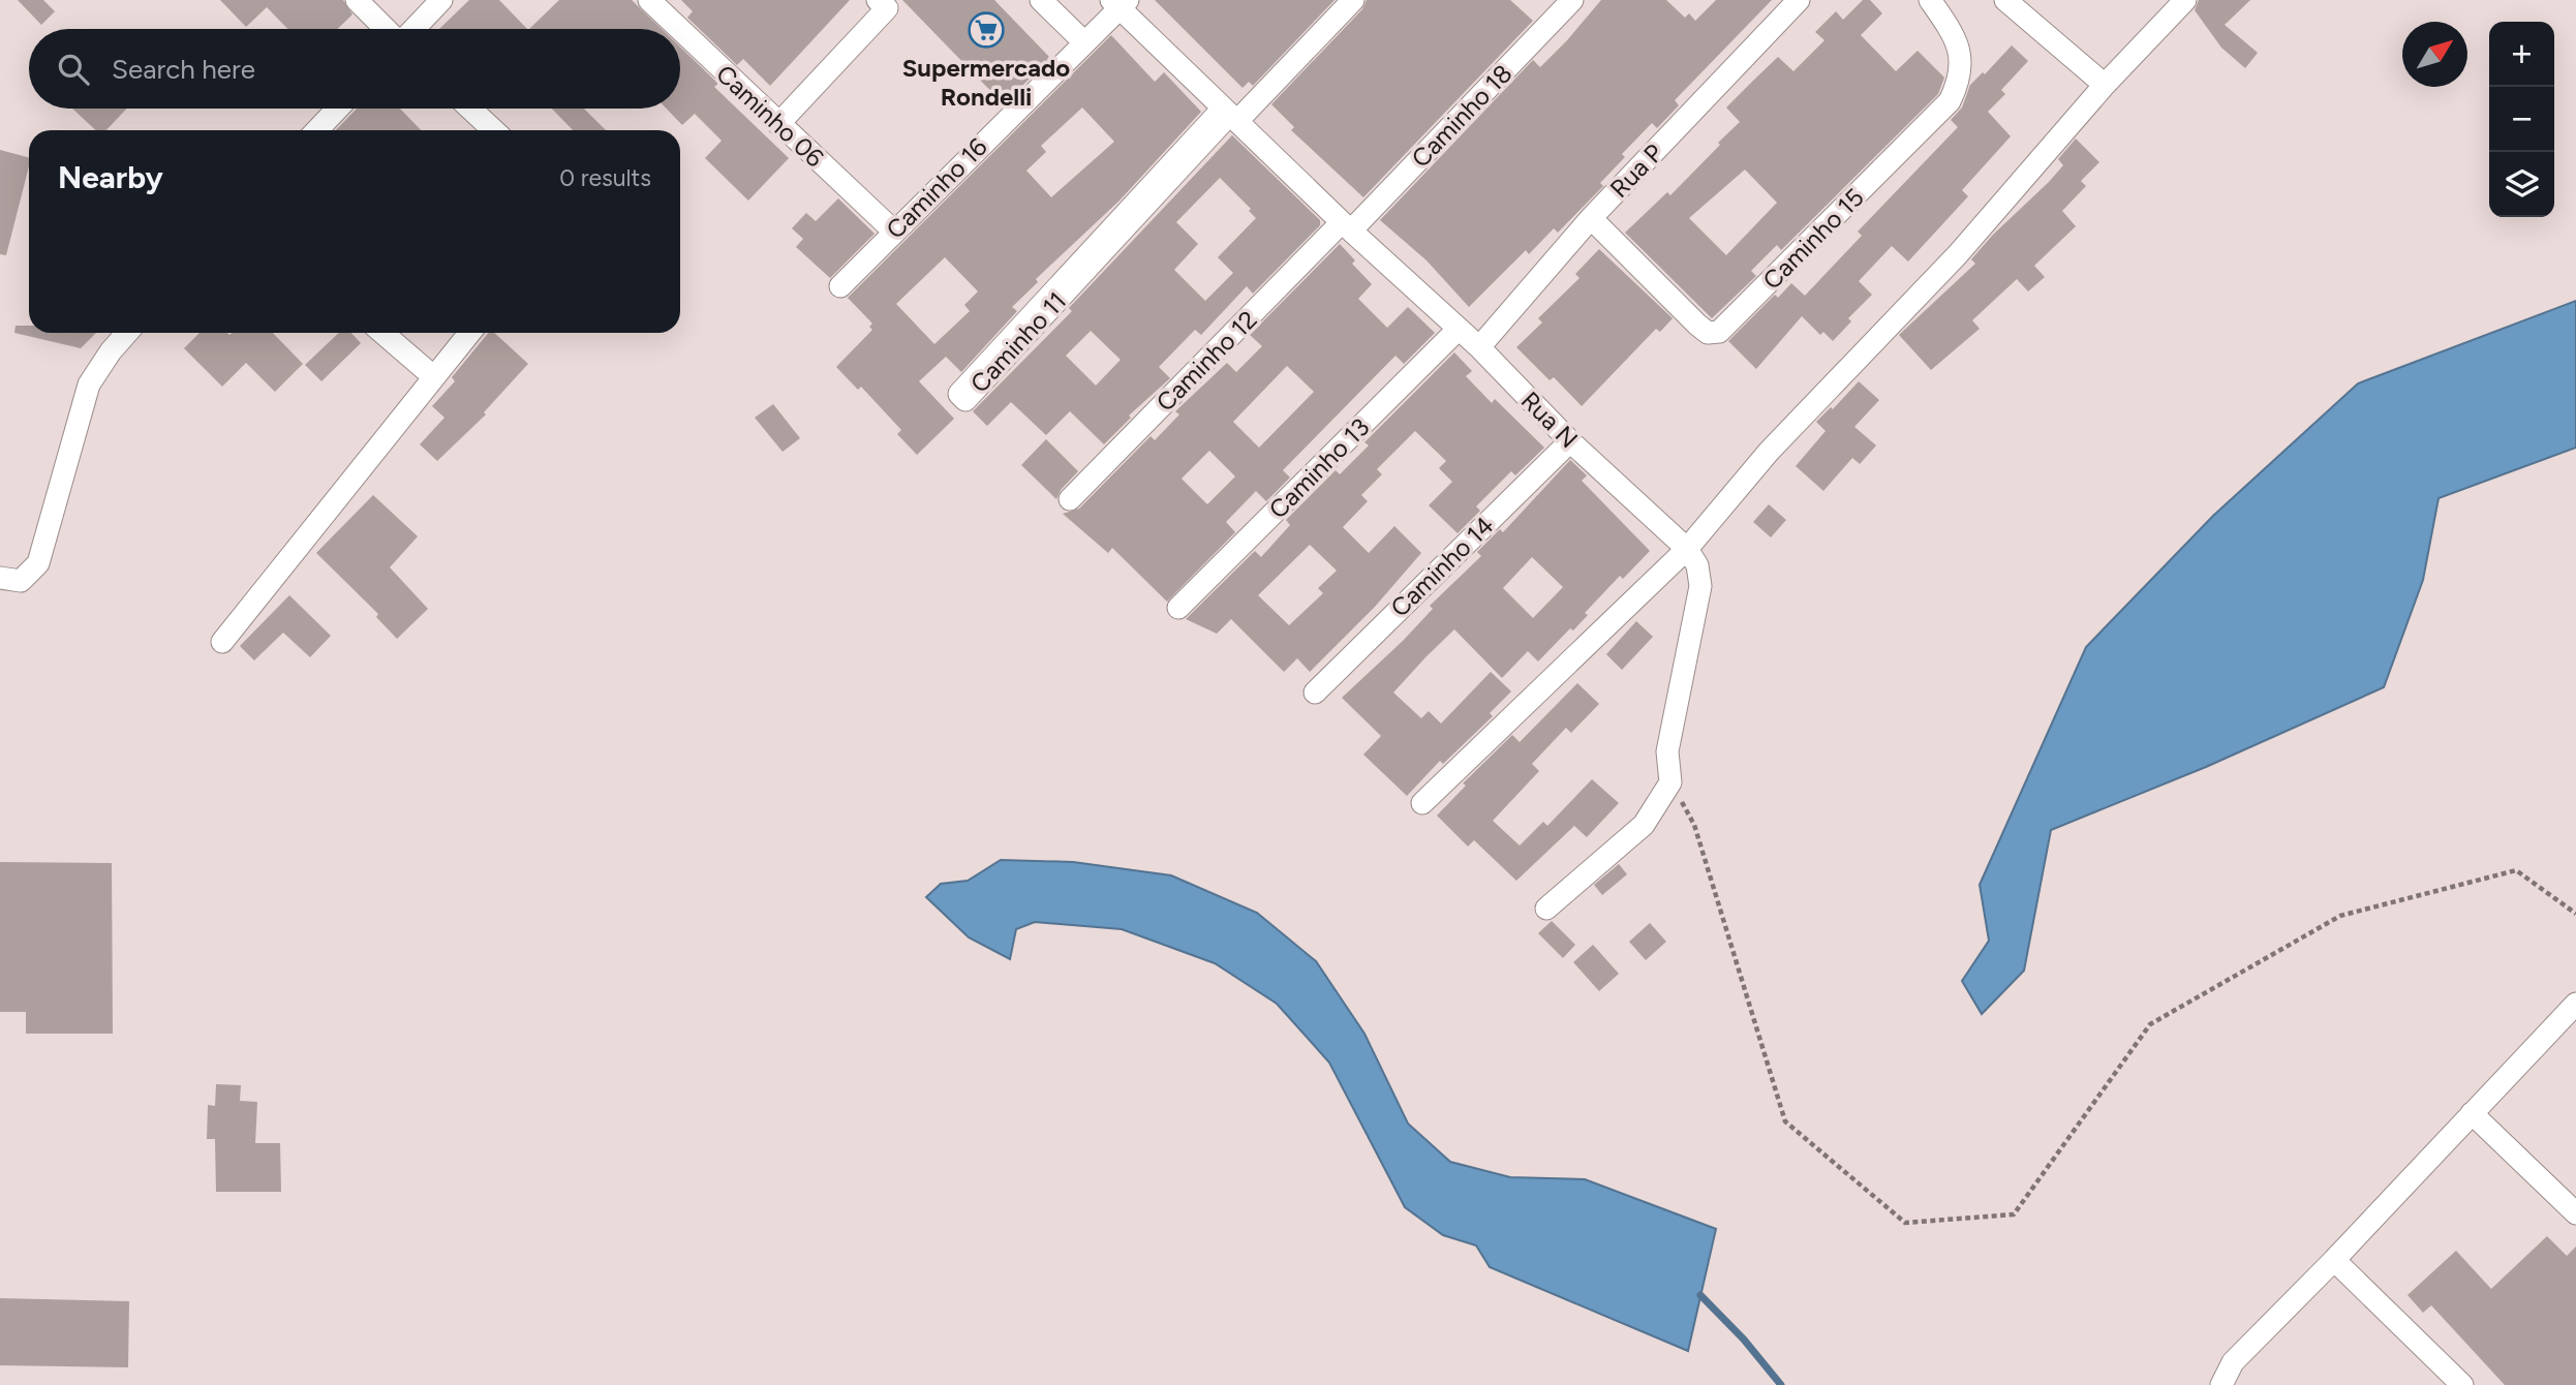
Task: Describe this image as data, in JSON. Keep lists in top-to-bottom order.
{
  "streets": {
    "street": [
      "Caminho 06",
      "Caminho 18",
      "Rua P",
      "Caminho 16",
      "Caminho 15",
      "Caminho 11",
      "Caminho 12",
      "Rua N",
      "Caminho 13",
      "Caminho 14"
    ]
  },
  "crossings": [
    ["Caminho 06", "Caminho 16"],
    ["Caminho 18", "Caminho 12"],
    ["Caminho 18", "Rua N"],
    ["Rua P", "Caminho 15"],
    ["Rua P", "Rua N"],
    ["Caminho 16", "Rua N"],
    ["Caminho 11", "Rua N"],
    ["Caminho 12", "Rua N"],
    ["Rua N", "Caminho 13"],
    ["Rua N", "Caminho 14"]
  ],
  "places": {
    "supermarket": ["Supermercado Rondelli"]
  },
  "north": "top right",
  "page": {
    "map_buttons": ["+", "−"],
    "search": "Search here",
    "heading": ["Nearby", "0 results"]
  }
}
